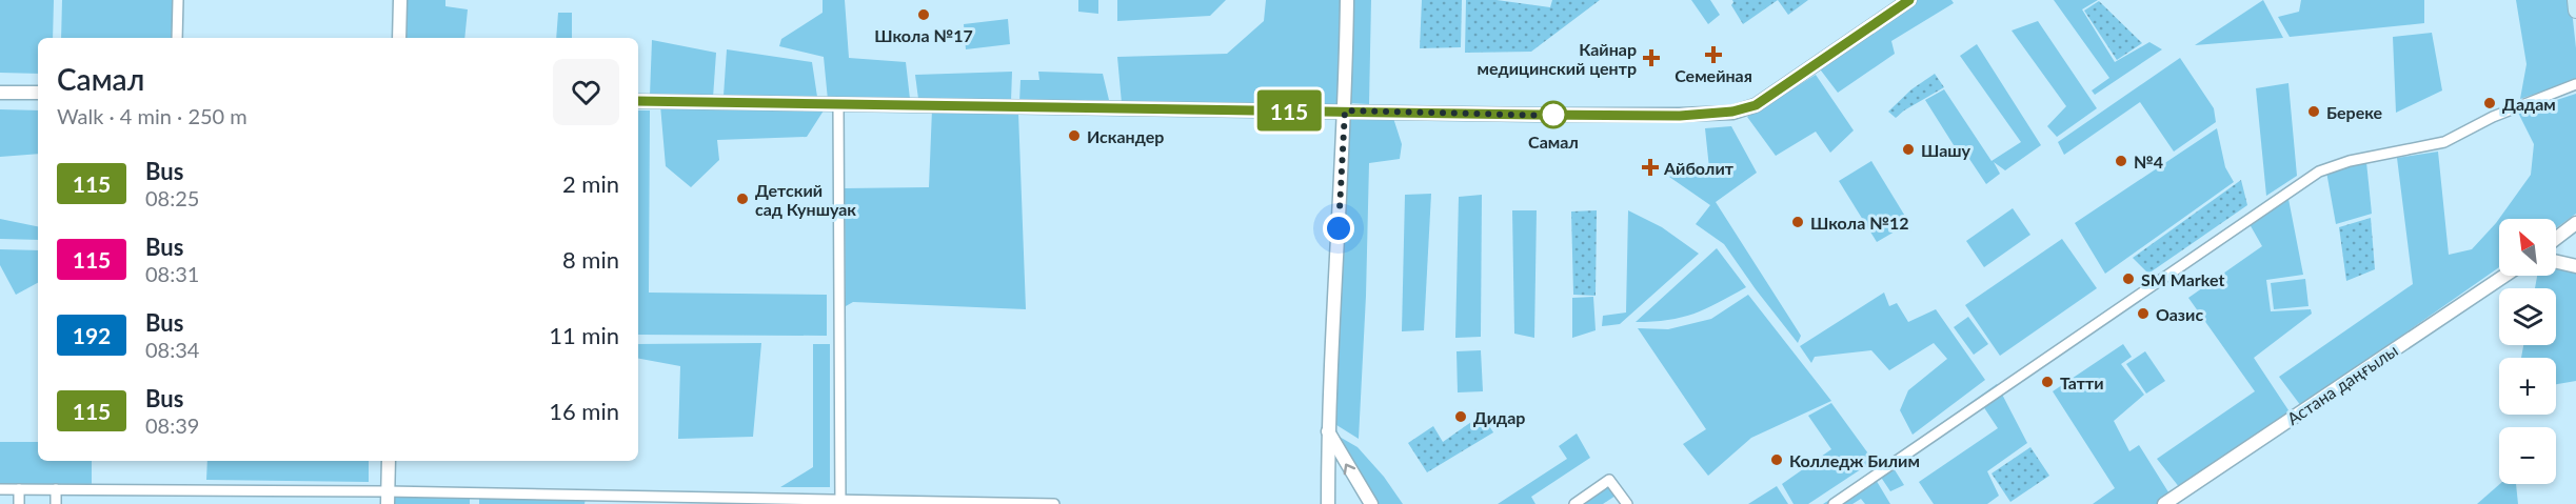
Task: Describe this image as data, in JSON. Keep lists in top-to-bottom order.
{
  "streets": {
    "street": ["Астана даңғылы"]
  },
  "places": {
    "other": [
      "Школа №17",
      "Дадам",
      "Береке",
      "Самал",
      "Искандер",
      "Шашу",
      "№4",
      "Детский сад Куншуак",
      "Школа №12",
      "SM Market",
      "Оазис",
      "Татти",
      "Дидар",
      "Колледж Билим"
    ],
    "health": ["Семейная", "Кайнар медицинский центр", "Айболит"]
  },
  "lines": ["bus line 115"],
  "north": "top left",
  "page": {
    "on_map": "115",
    "heading": ["Самал", "Walk · 4 min · 250 m"],
    "list": [
      {
        "mark": "115",
        "name": "Bus",
        "note": "08:25",
        "value": "2 min"
      },
      {
        "mark": "115",
        "name": "Bus",
        "note": "08:31",
        "value": "8 min"
      },
      {
        "mark": "192",
        "name": "Bus",
        "note": "08:34",
        "value": "11 min"
      },
      {
        "mark": "115",
        "name": "Bus",
        "note": "08:39",
        "value": "16 min"
      }
    ],
    "map_buttons": ["+", "−"]
  }
}
